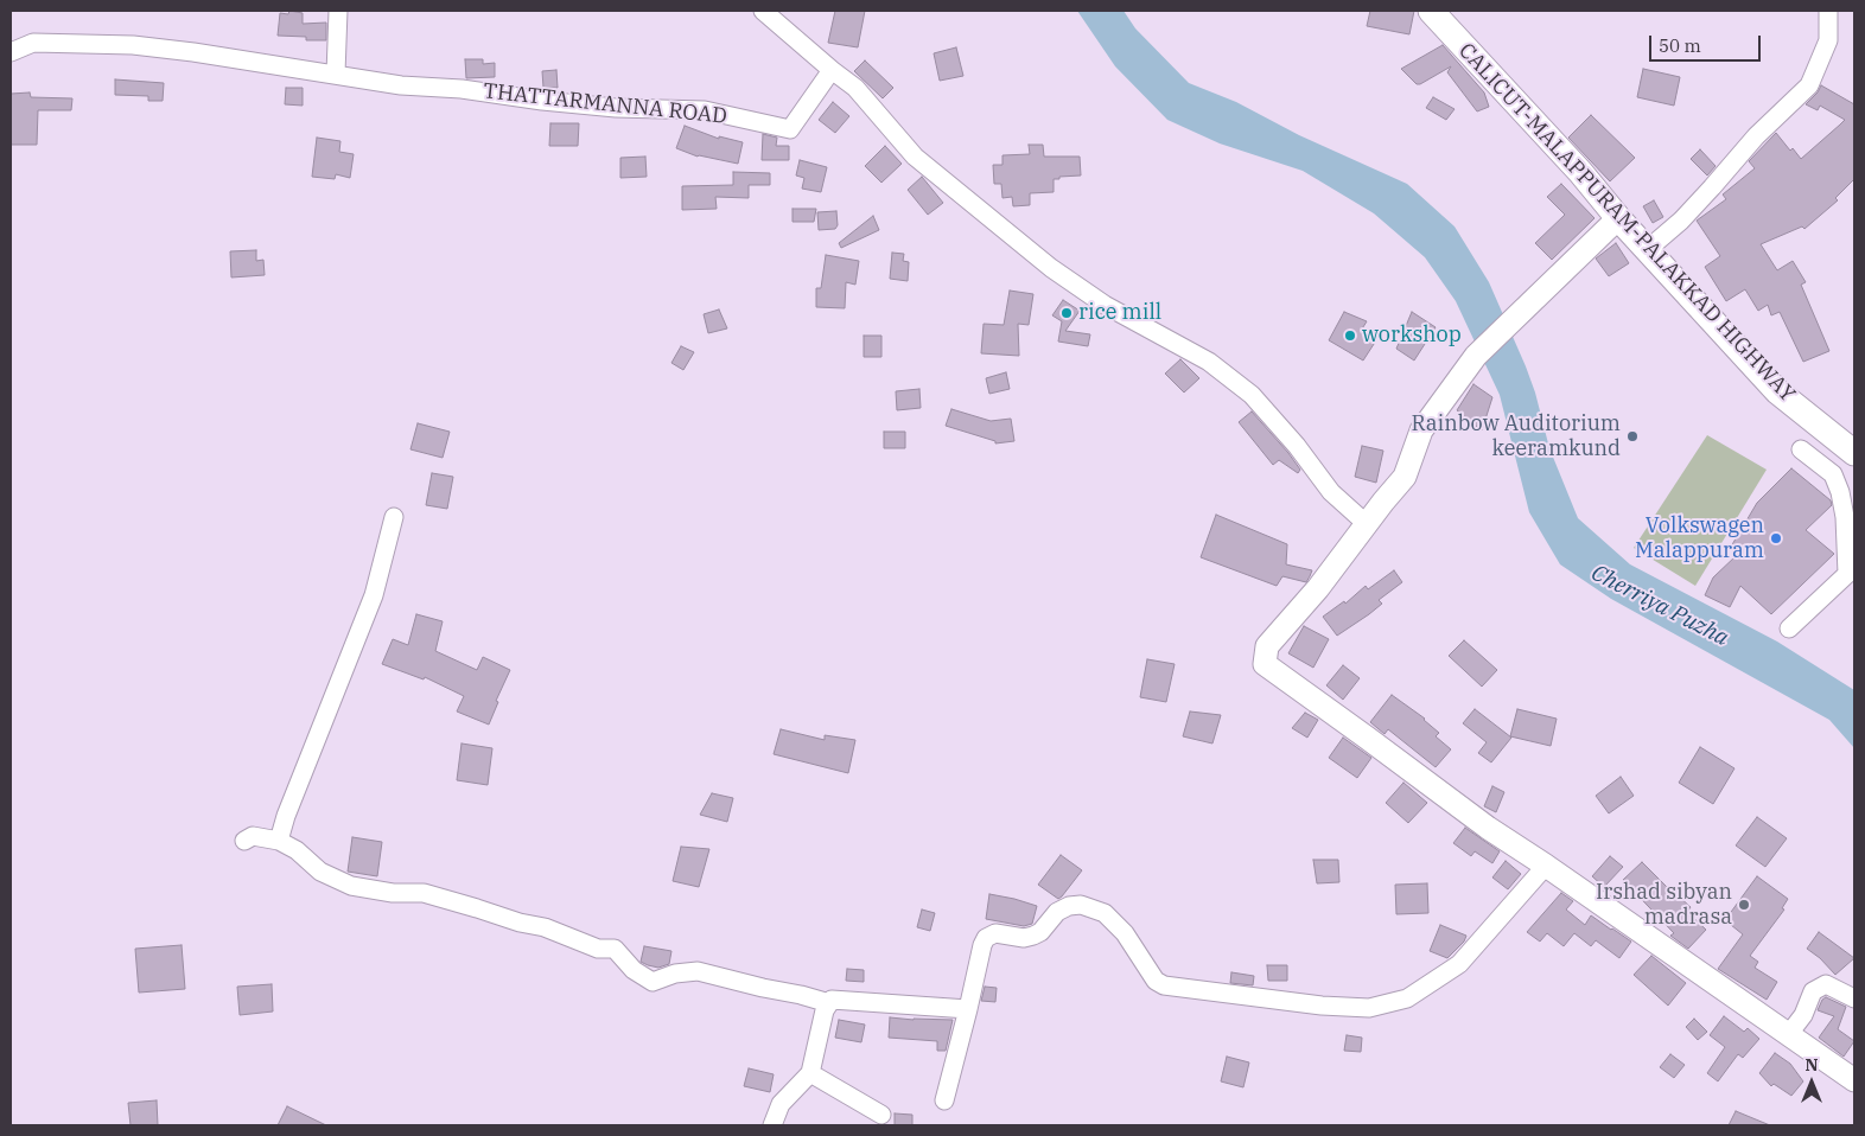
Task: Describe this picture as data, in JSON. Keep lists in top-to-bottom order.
{
  "streets": {
    "highway": ["CALICUT-MALAPPURAM-PALAKKAD HIGHWAY"],
    "street": ["THATTARMANNA ROAD"]
  },
  "water": ["Cherriya Puzha"],
  "places": [
    "rice mill",
    "workshop",
    "Rainbow Auditorium keeramkund",
    "Volkswagen Malappuram",
    "Irshad sibyan madrasa"
  ],
  "scale_bar": "50 m",
  "north": "top"
}
